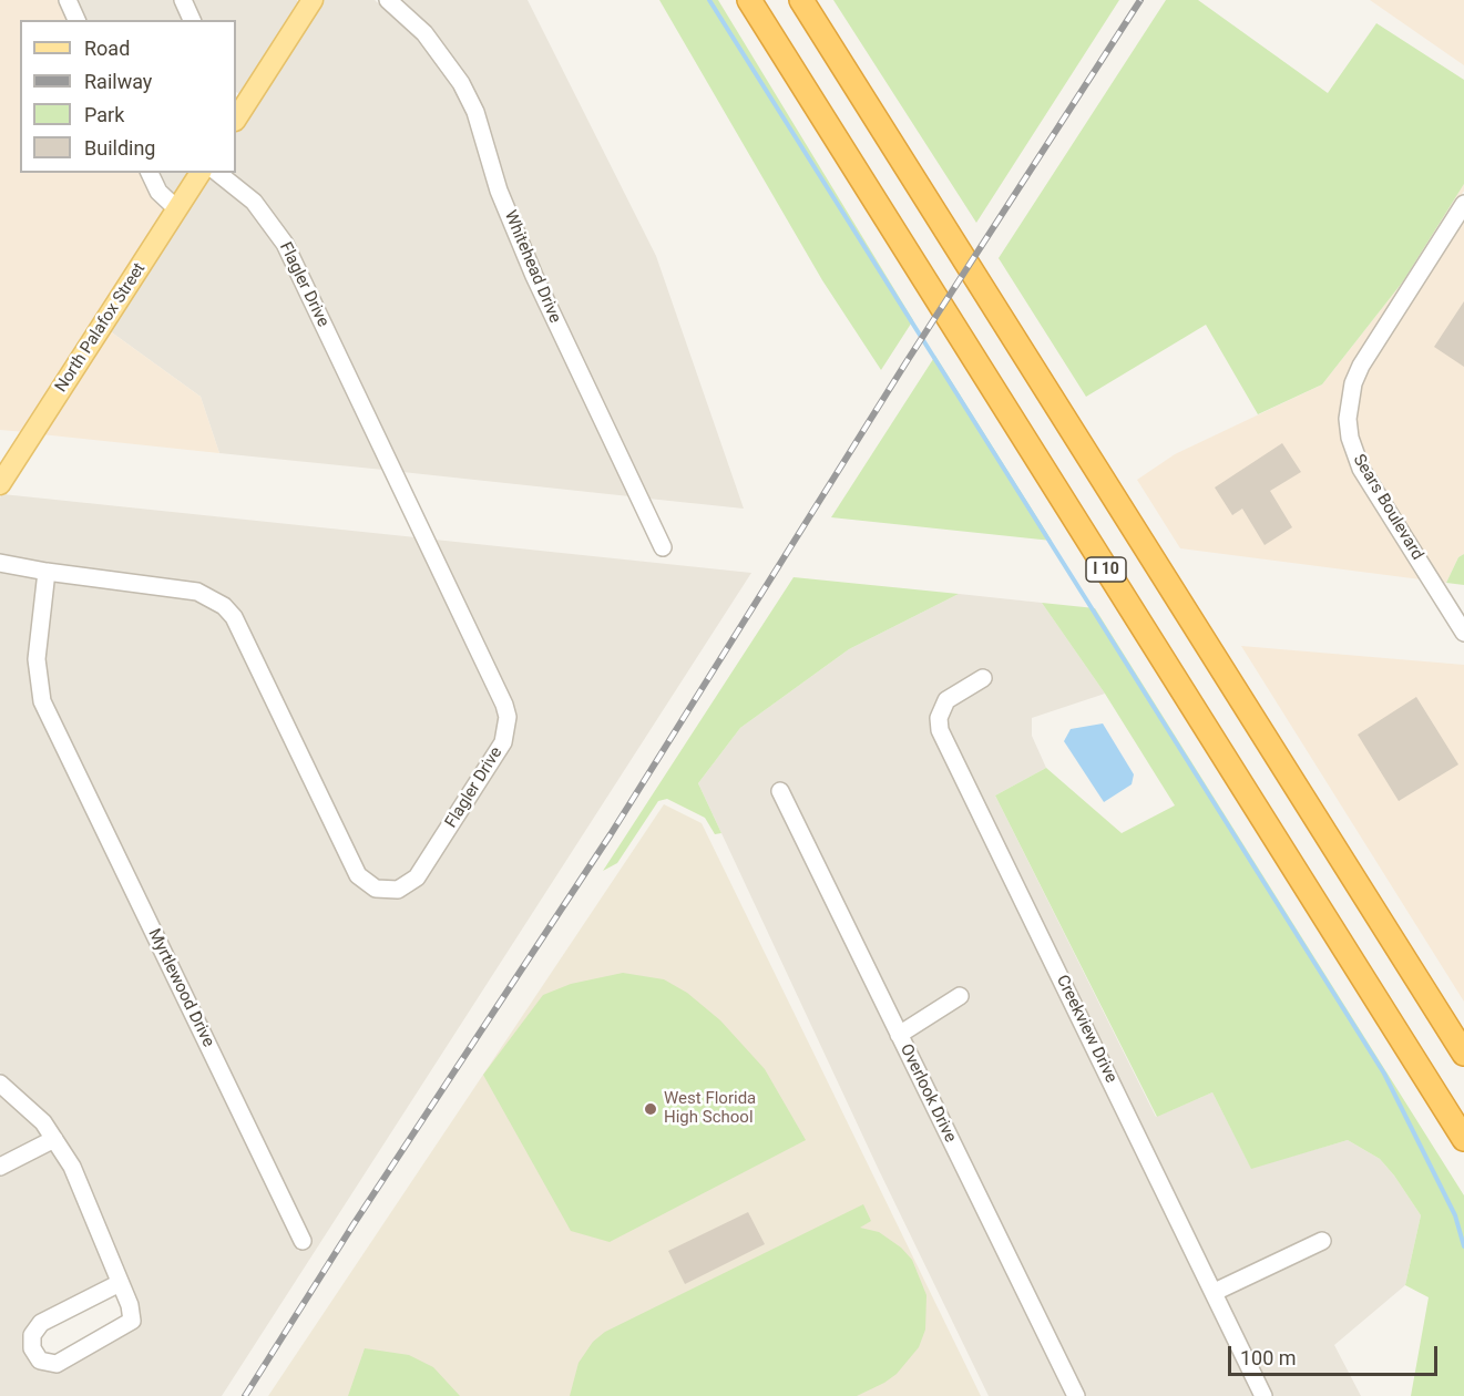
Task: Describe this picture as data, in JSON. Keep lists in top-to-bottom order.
{
  "streets": {
    "highway": ["I 10"],
    "main road": ["North Palafox Street"],
    "street": [
      "Whitehead Drive",
      "Flagler Drive",
      "Sears Boulevard",
      "Myrtlewood Drive",
      "Creekview Drive",
      "Overlook Drive"
    ]
  },
  "crossings": [
    ["Flagler Drive", "Myrtlewood Drive"]
  ],
  "places": ["West Florida High School"],
  "legend": [
    "Road",
    "Railway",
    "Park",
    "Building"
  ],
  "scale_bar": "100 m"
}
